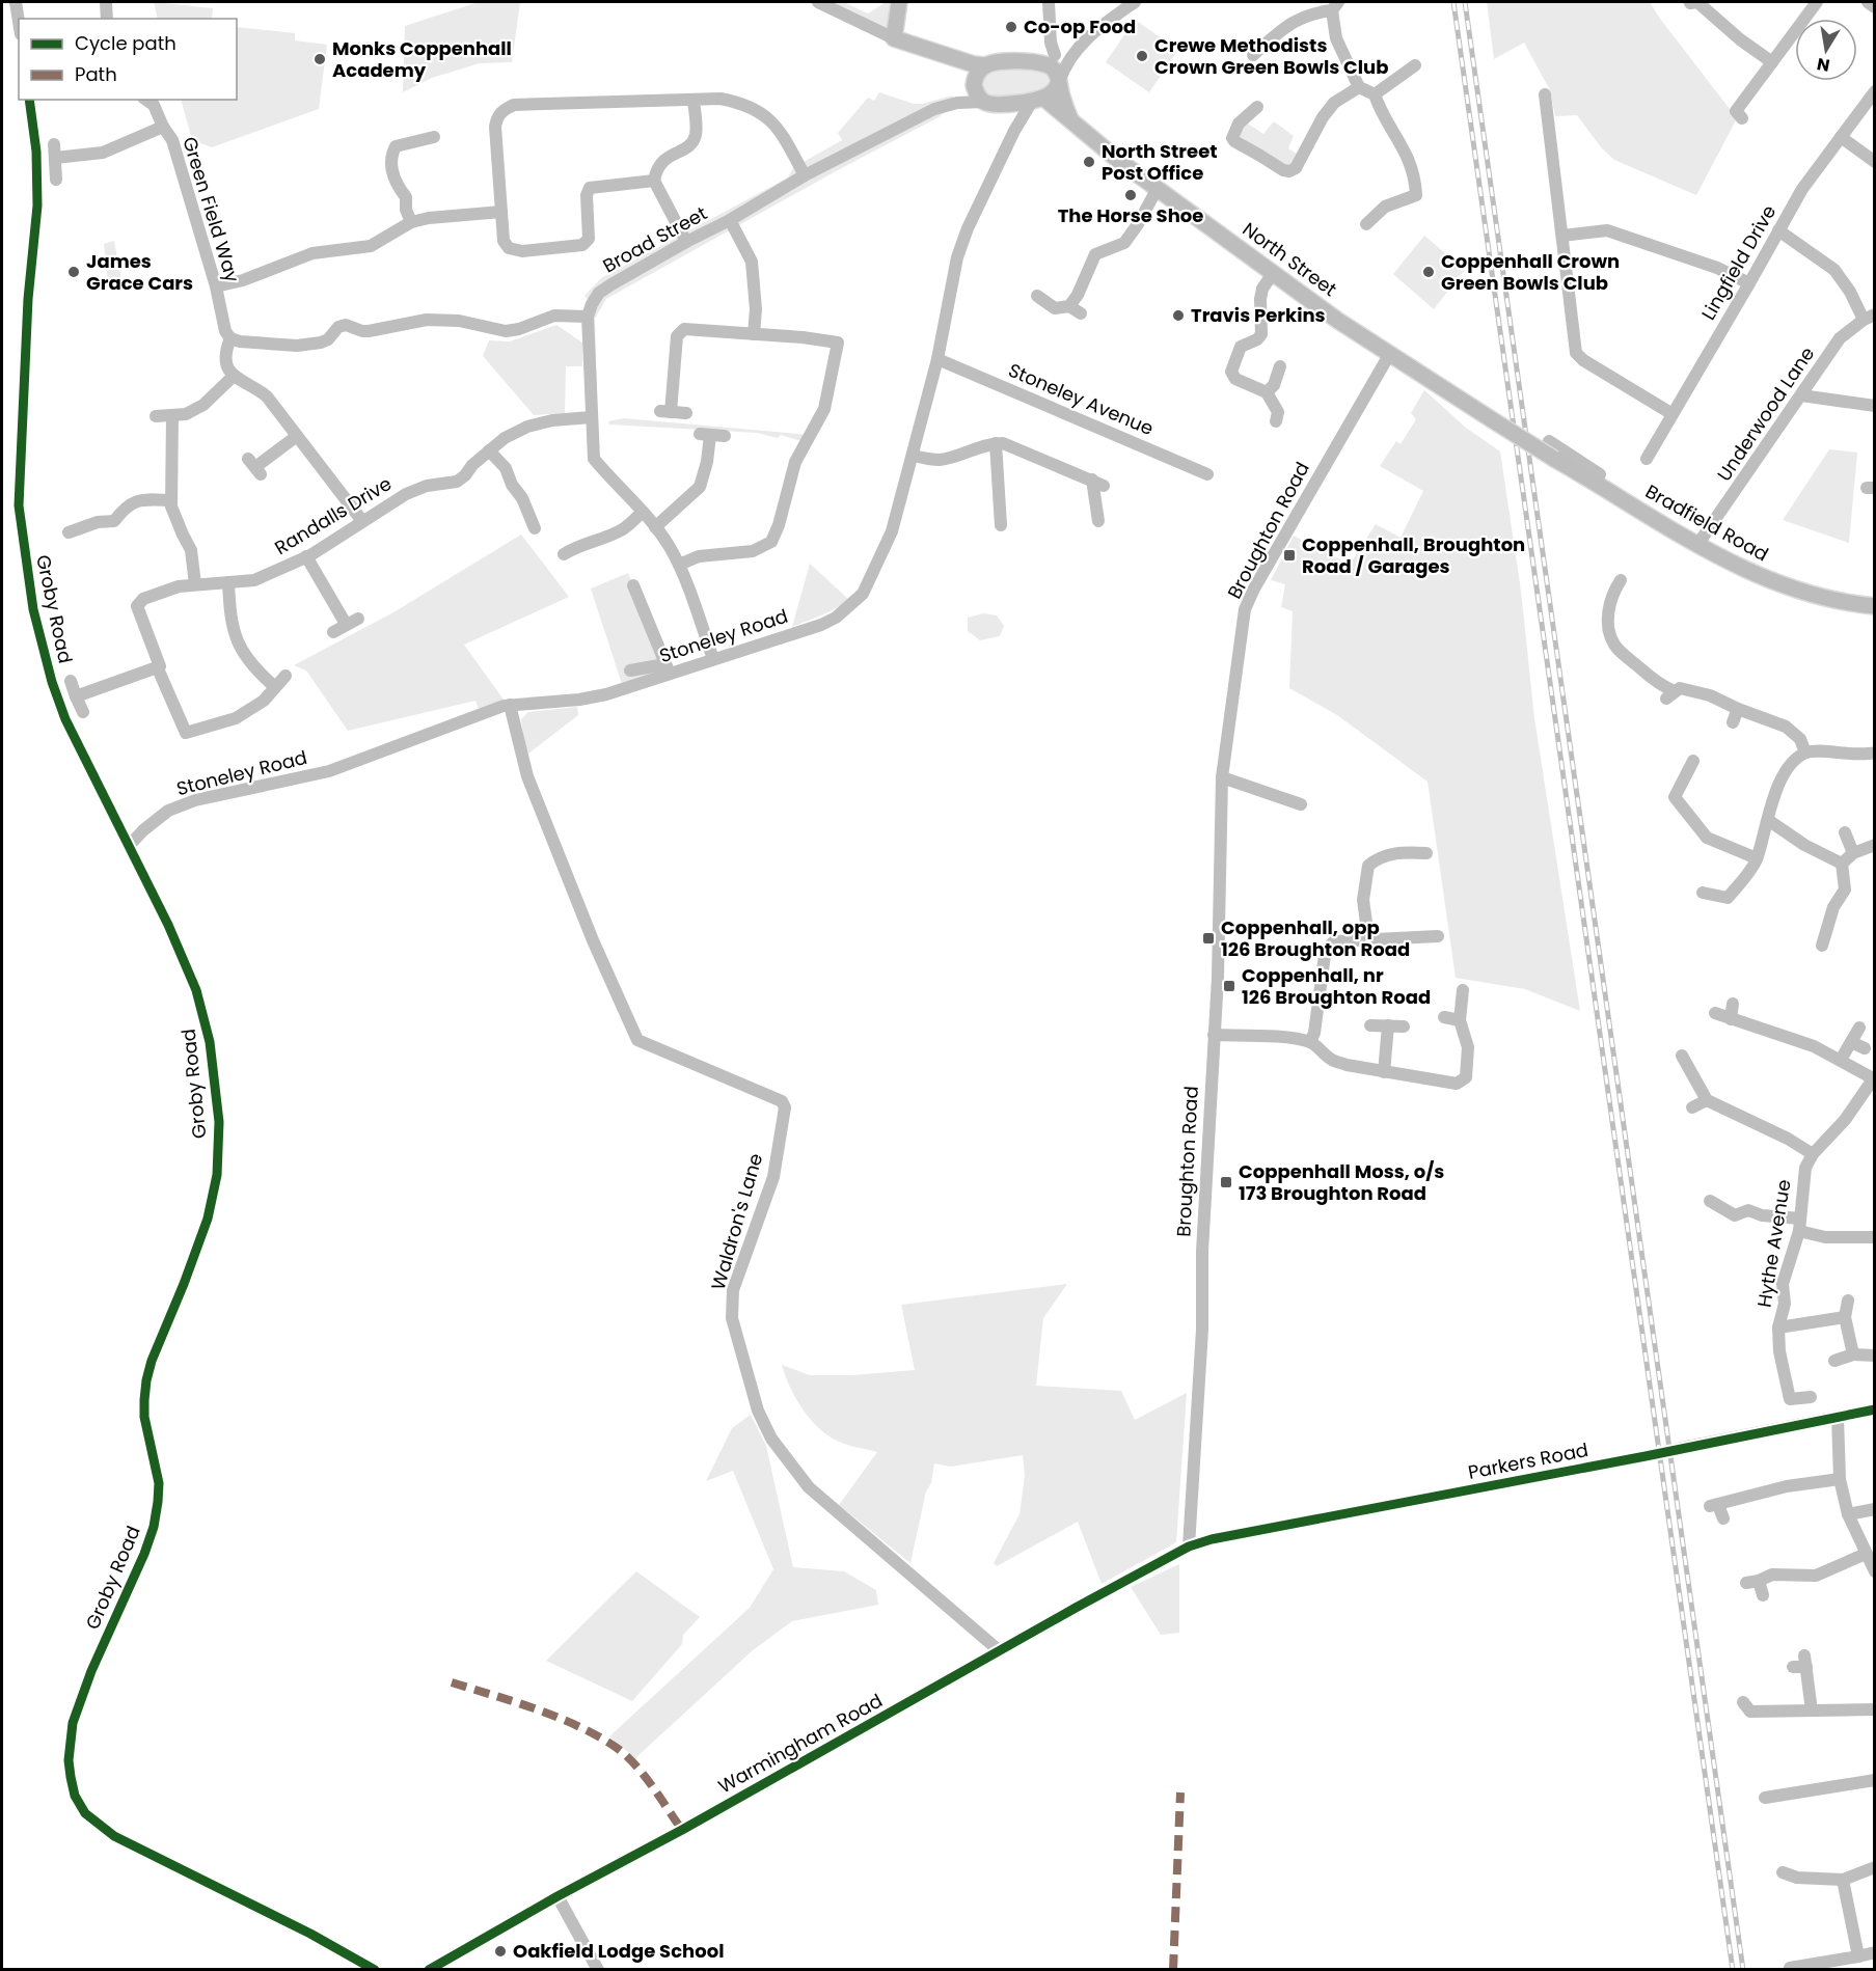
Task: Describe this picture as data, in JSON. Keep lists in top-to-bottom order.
{
  "streets": {
    "main road": ["North Street", "Bradfield Road"],
    "street": [
      "Green Field Way",
      "Broad Street",
      "Lingfield Drive",
      "Stoneley Avenue",
      "Underwood Lane",
      "Randalls Drive",
      "Broughton Road",
      "Groby Road",
      "Stoneley Road",
      "Waldron's Lane",
      "Hythe Avenue",
      "Parkers Road",
      "Warmingham Road"
    ]
  },
  "crossings": [
    ["North Street", "Bradfield Road"],
    ["North Street", "Broughton Road"],
    ["North Street", "Stoneley Road"],
    ["Stoneley Avenue", "Stoneley Road"],
    ["Underwood Lane", "Bradfield Road"],
    ["Broughton Road", "Parkers Road"],
    ["Broughton Road", "Warmingham Road"],
    ["Groby Road", "Stoneley Road"],
    ["Stoneley Road", "Waldron's Lane"],
    ["Waldron's Lane", "Warmingham Road"],
    ["Parkers Road", "Warmingham Road"]
  ],
  "places": {
    "other": [
      "Co-op Food",
      "Crewe Methodists Crown Green Bowls Club",
      "Monks Coppenhall Academy",
      "North Street Post Office",
      "The Horse Shoe",
      "James Grace Cars",
      "Coppenhall Crown Green Bowls Club",
      "Travis Perkins",
      "Oakfield Lodge School"
    ],
    "transit": [
      "Coppenhall, Broughton Road / Garages",
      "Coppenhall, opp 126 Broughton Road",
      "Coppenhall, nr 126 Broughton Road",
      "Coppenhall Moss, o/s 173 Broughton Road"
    ]
  },
  "legend": ["Cycle path", "Path"],
  "north": "bottom"
}
